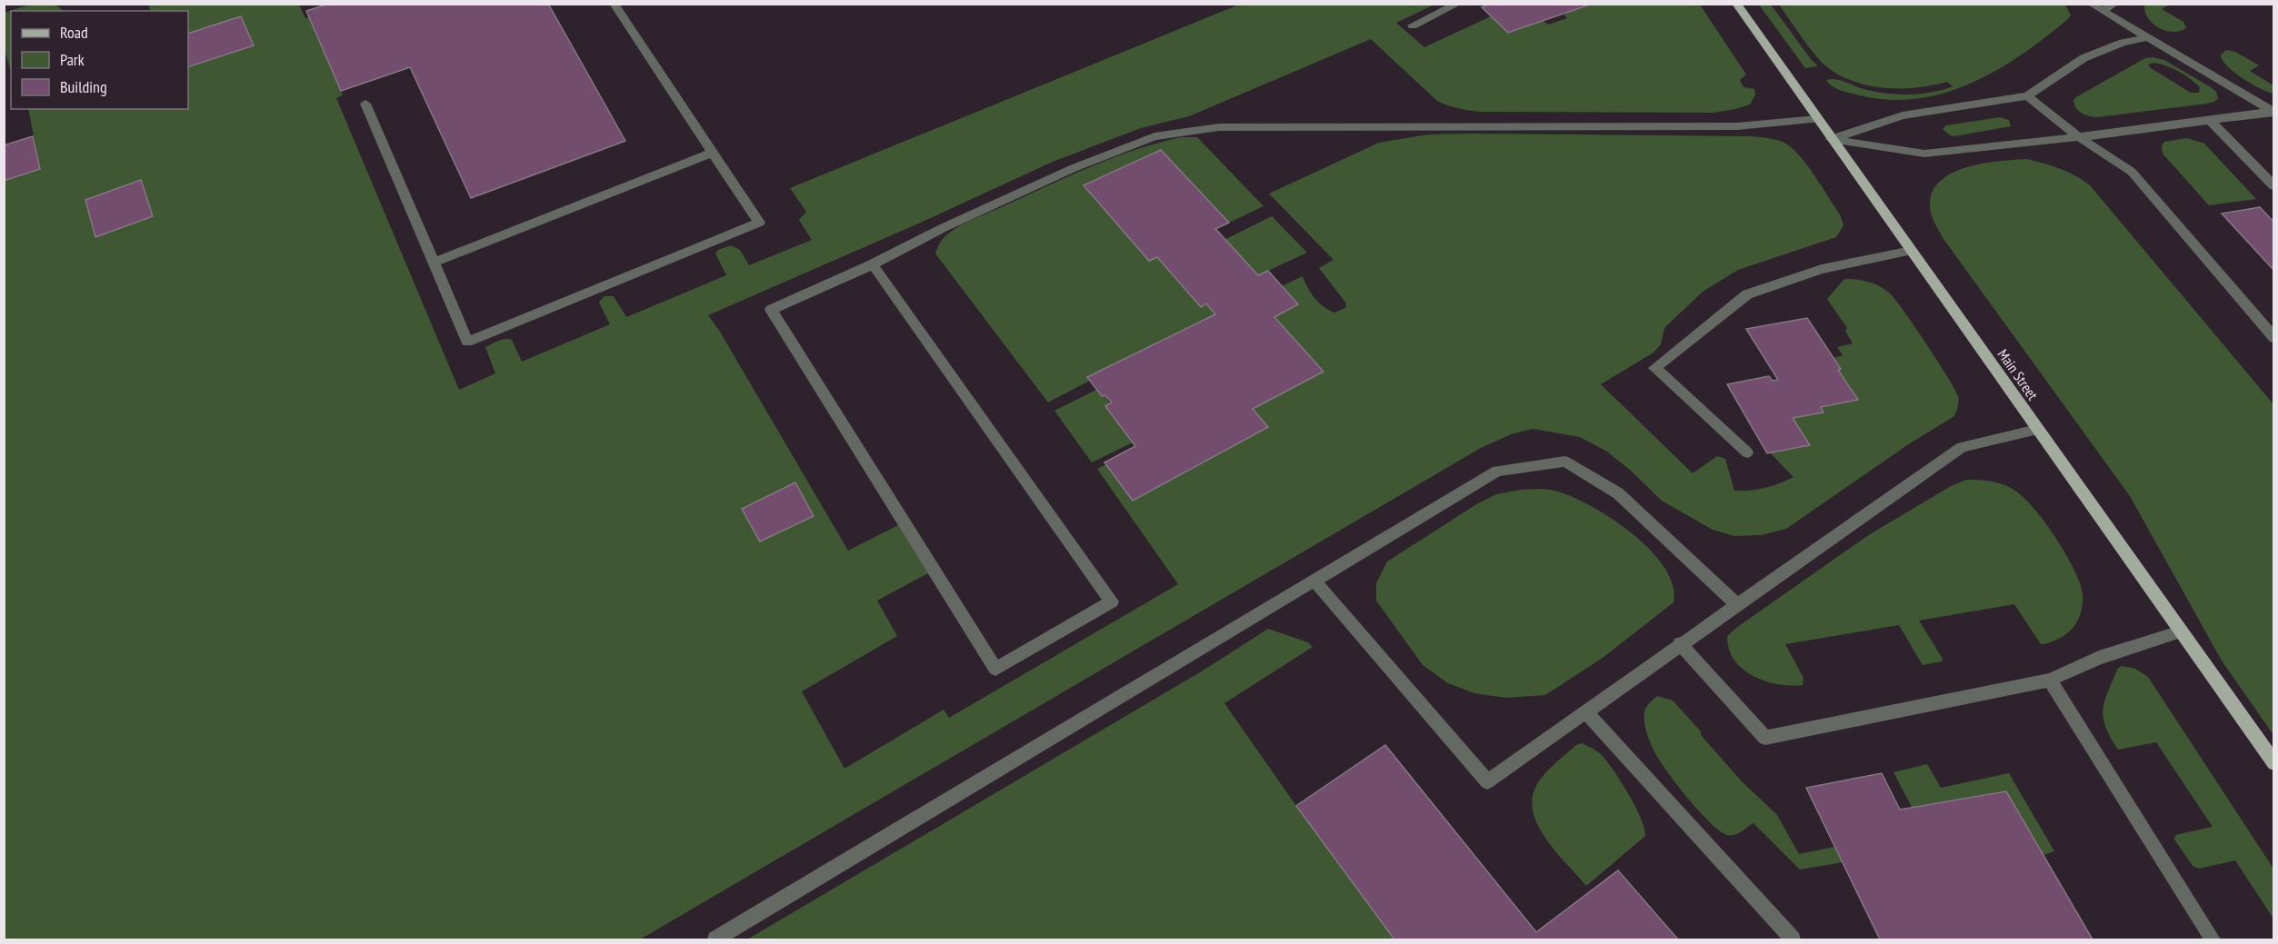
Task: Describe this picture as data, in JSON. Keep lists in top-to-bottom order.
{
  "streets": {
    "main road": ["Main Street"]
  },
  "legend": ["Road", "Park", "Building"]
}
